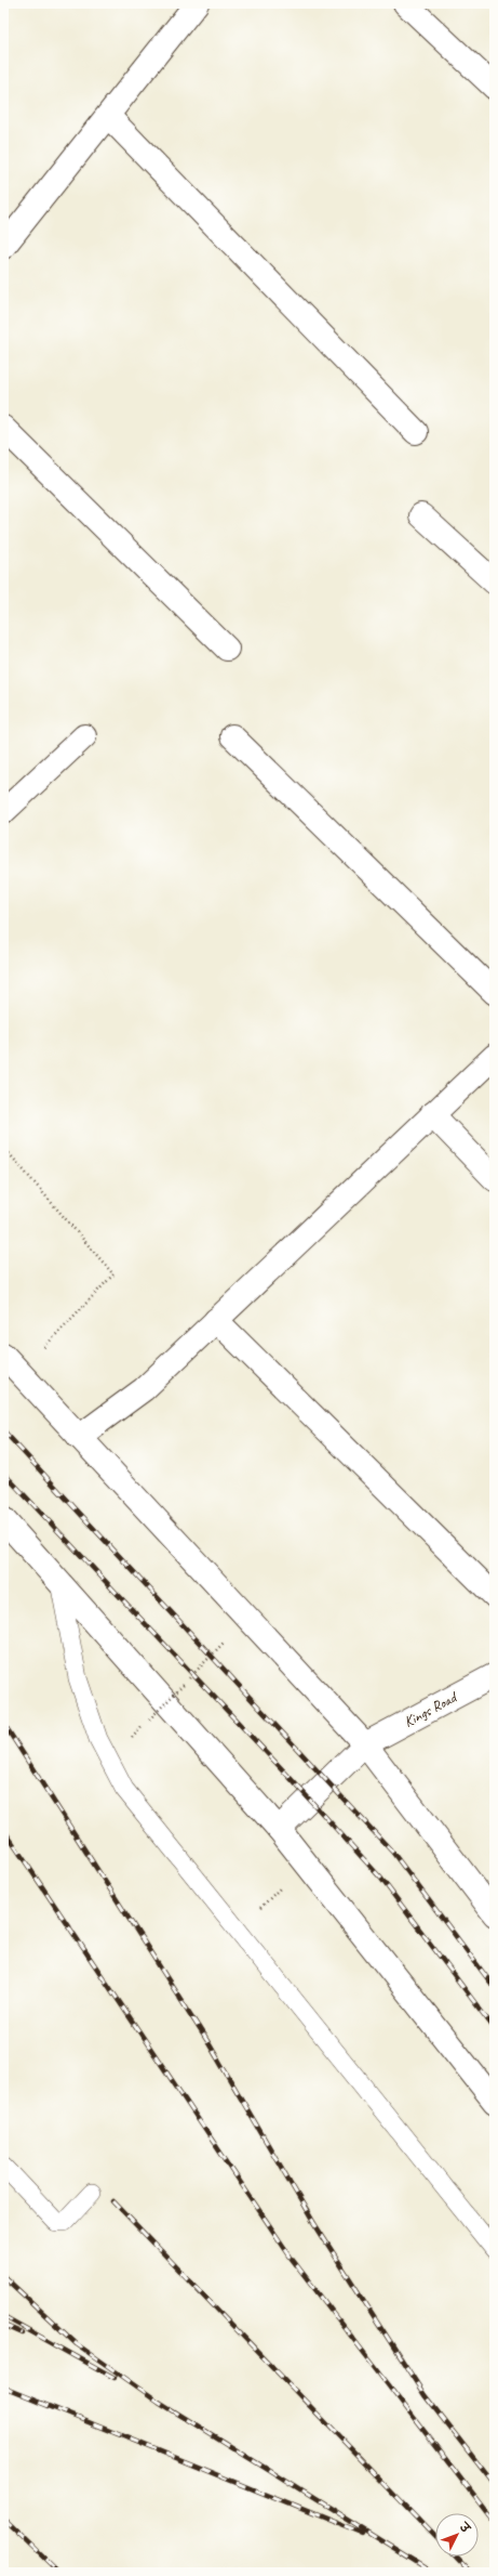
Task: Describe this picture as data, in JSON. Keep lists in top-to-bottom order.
{
  "streets": {
    "street": ["Kings Road"]
  },
  "north": "top right"
}
